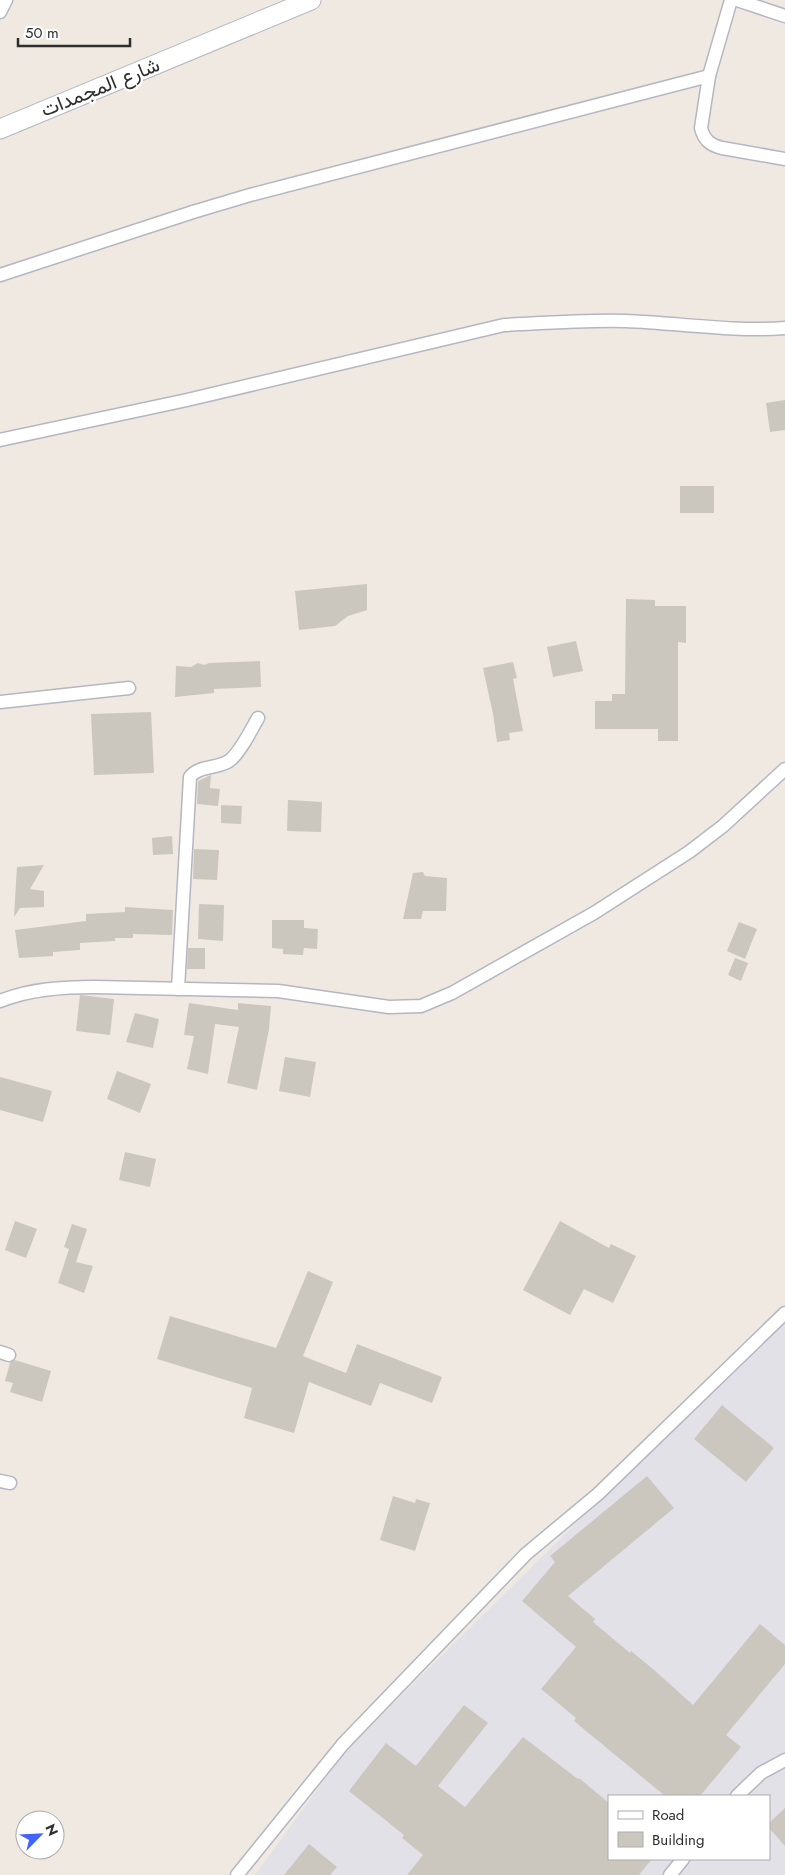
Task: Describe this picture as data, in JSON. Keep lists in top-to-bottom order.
{
  "streets": {
    "main road": ["شارع المجمدات"]
  },
  "legend": ["Road", "Building"],
  "scale_bar": "50 m",
  "north": "top right"
}
